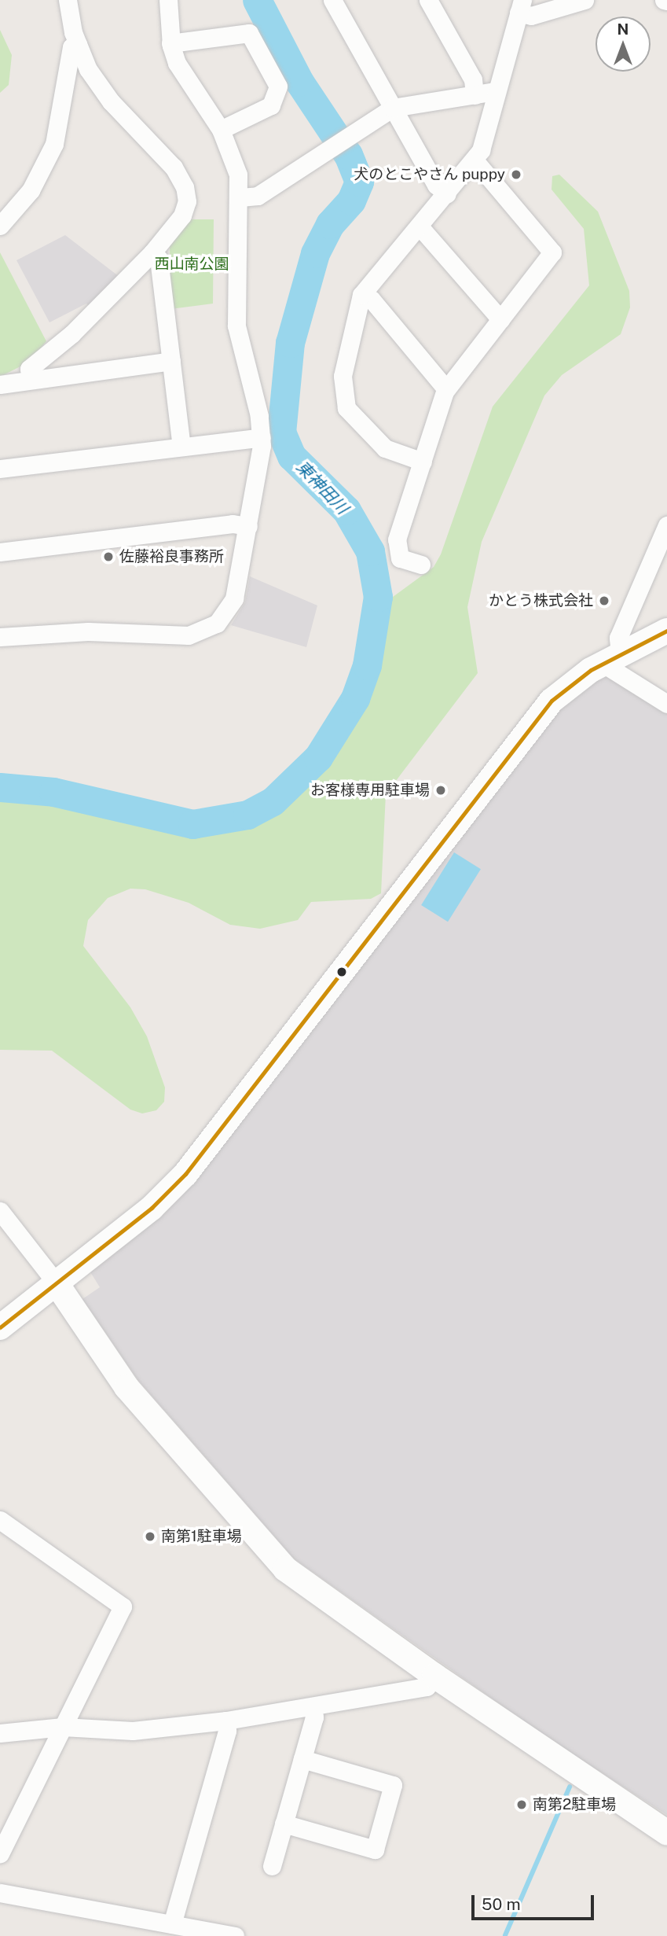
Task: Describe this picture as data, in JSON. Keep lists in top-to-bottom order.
{
  "water": ["東神田川"],
  "parks": ["西山南公園"],
  "places": [
    "犬のとこやさん puppy",
    "佐藤裕良事務所",
    "かとう株式会社",
    "お客様専用駐車場",
    "南第1駐車場",
    "南第2駐車場"
  ],
  "scale_bar": "50 m",
  "north": "top"
}
